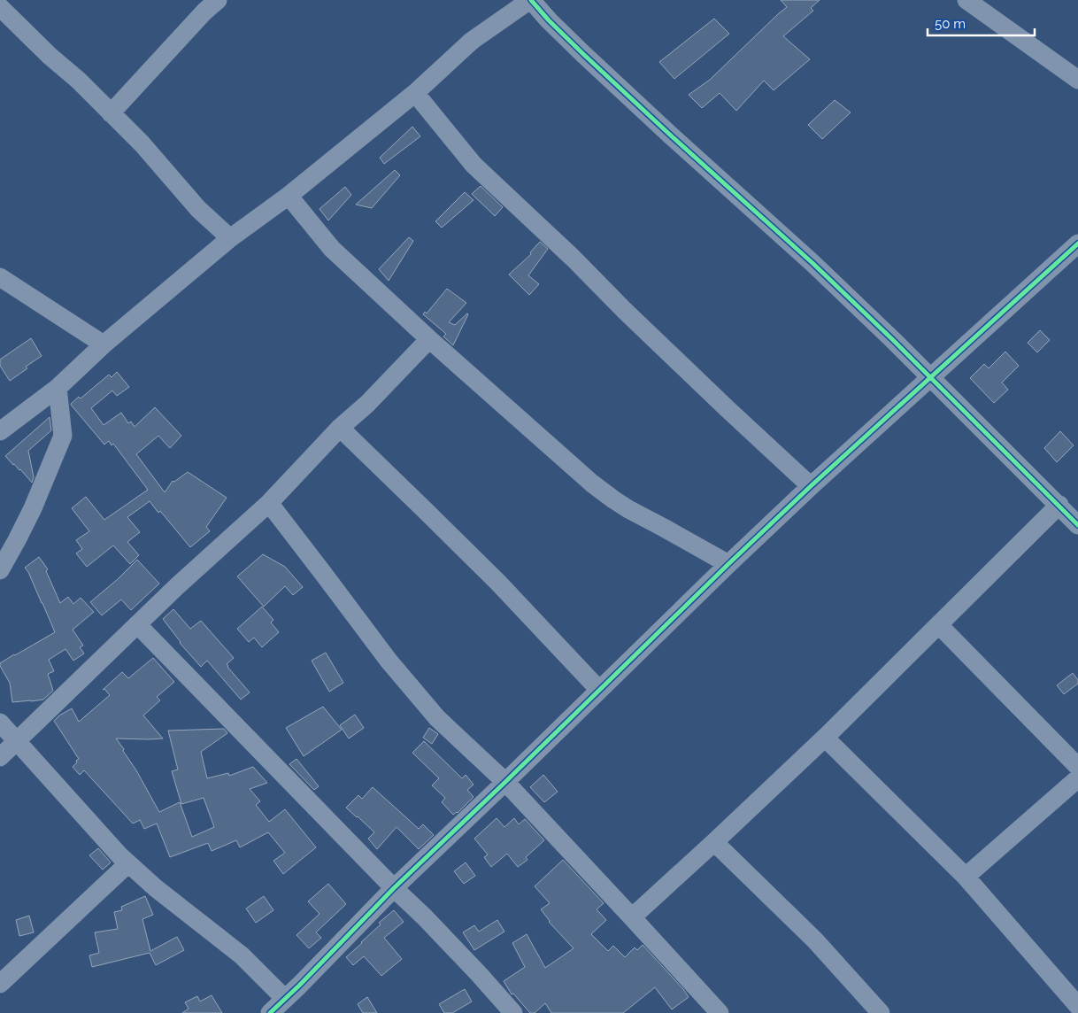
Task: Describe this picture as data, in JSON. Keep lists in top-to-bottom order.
{
  "scale_bar": "50 m"
}
